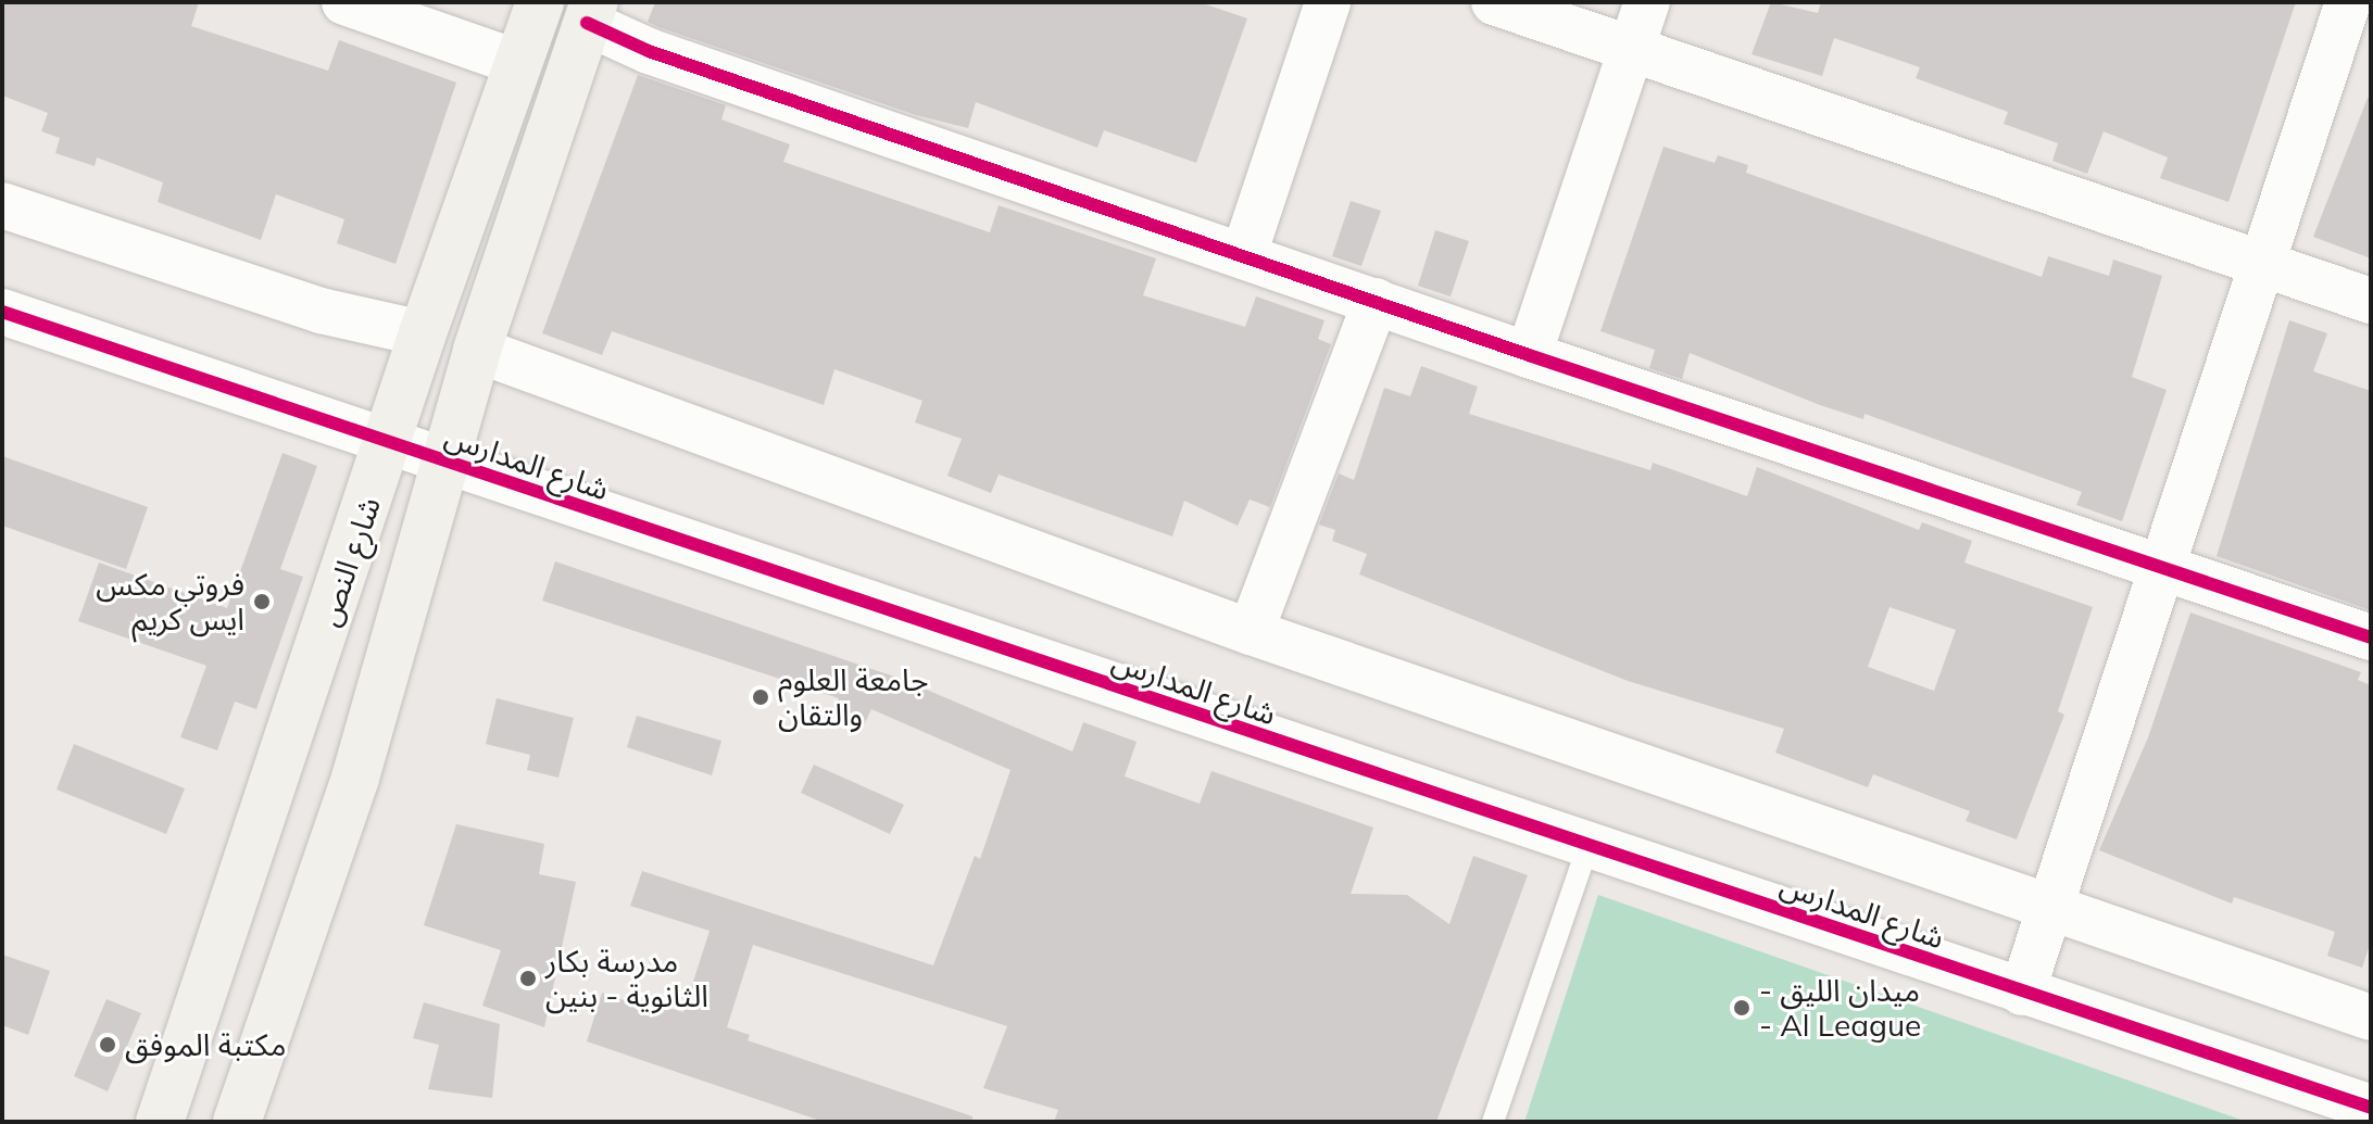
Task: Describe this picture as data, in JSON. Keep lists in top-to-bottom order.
{
  "streets": {
    "main road": ["شارع النص"],
    "street": ["شارع المدارس"]
  },
  "crossings": [
    ["شارع المدارس", "شارع النص"]
  ],
  "places": [
    "فروتي مكس ايس كريم",
    "جامعة العلوم والتقان",
    "مدرسة بكار الثانوية - بنين",
    "- ميدان الليق - Al League",
    "مكتبة الموفق"
  ]
}
